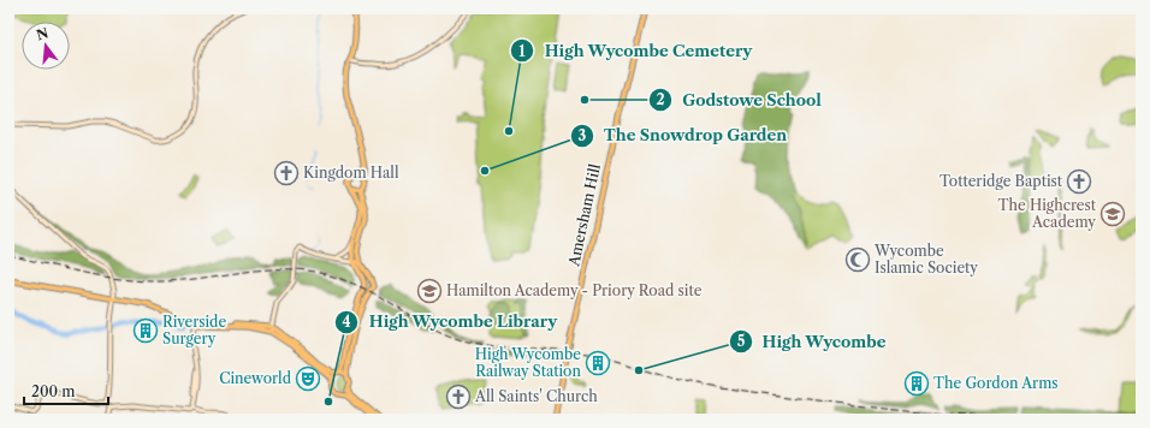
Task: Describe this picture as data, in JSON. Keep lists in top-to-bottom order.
{
  "streets": {
    "main road": ["Amersham Hill"]
  },
  "places": {
    "other": [
      "Godstowe School",
      "High Wycombe Cemetery",
      "The Snowdrop Garden",
      "High Wycombe",
      "High Wycombe Library"
    ],
    "church": ["Kingdom Hall", "Totteridge Baptist", "All Saints' Church"],
    "school or university": ["The Highcrest Academy", "Hamilton Academy - Priory Road site"],
    "mosque": ["Wycombe Islamic Society"],
    "building": ["Riverside Surgery", "High Wycombe Railway Station", "The Gordon Arms"],
    "theatre": ["Cineworld"]
  },
  "scale_bar": "200 m",
  "north": "top"
}
